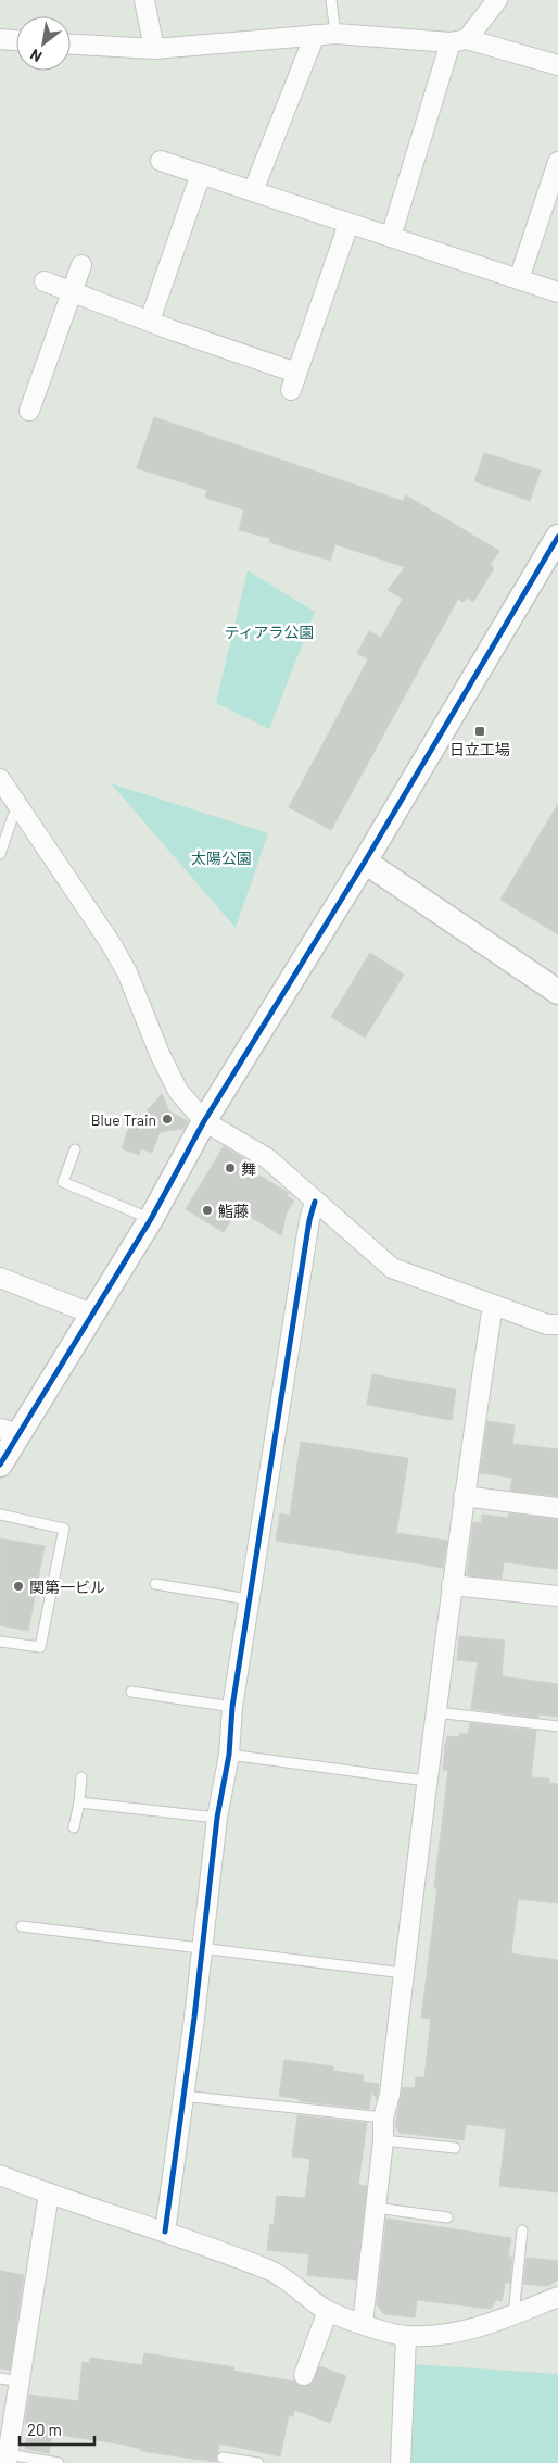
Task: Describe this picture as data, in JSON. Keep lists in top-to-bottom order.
{
  "parks": ["ティアラ公園", "太陽公園"],
  "places": {
    "transit": ["日立工場"],
    "other": [
      "Blue Train",
      "舞",
      "鮨藤",
      "関第一ビル"
    ]
  },
  "scale_bar": "20 m",
  "north": "bottom left"
}
